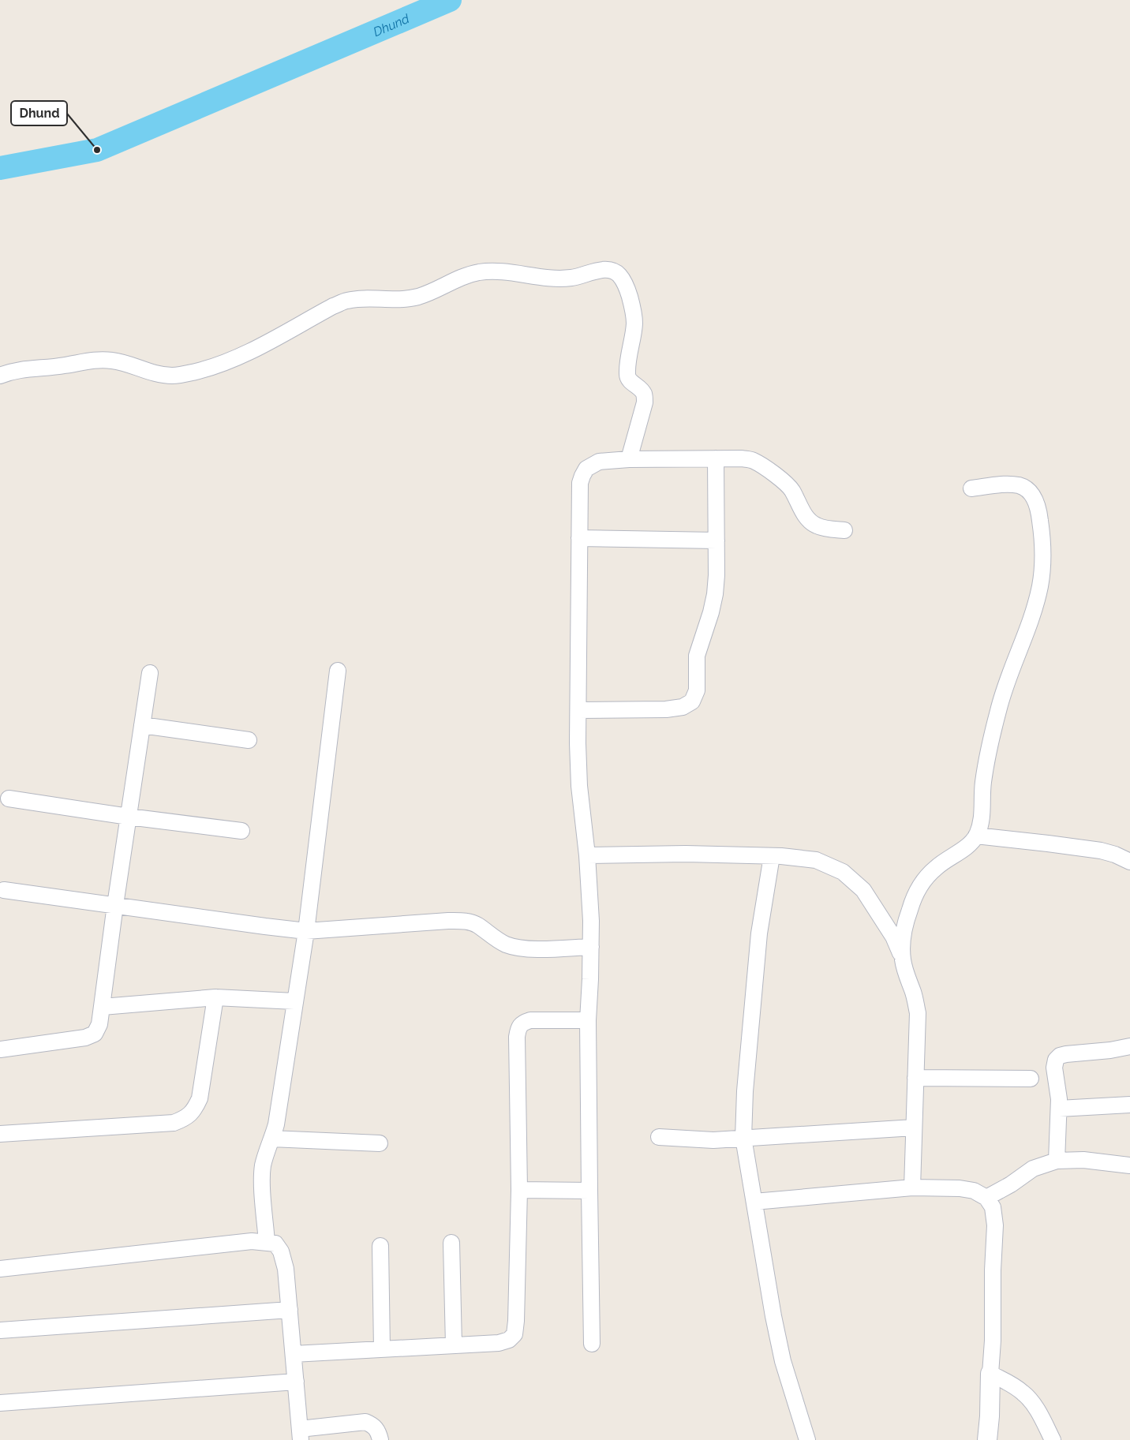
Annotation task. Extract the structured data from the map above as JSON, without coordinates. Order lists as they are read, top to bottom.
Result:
{
  "water": ["Dhund"],
  "places": ["Dhund"]
}
